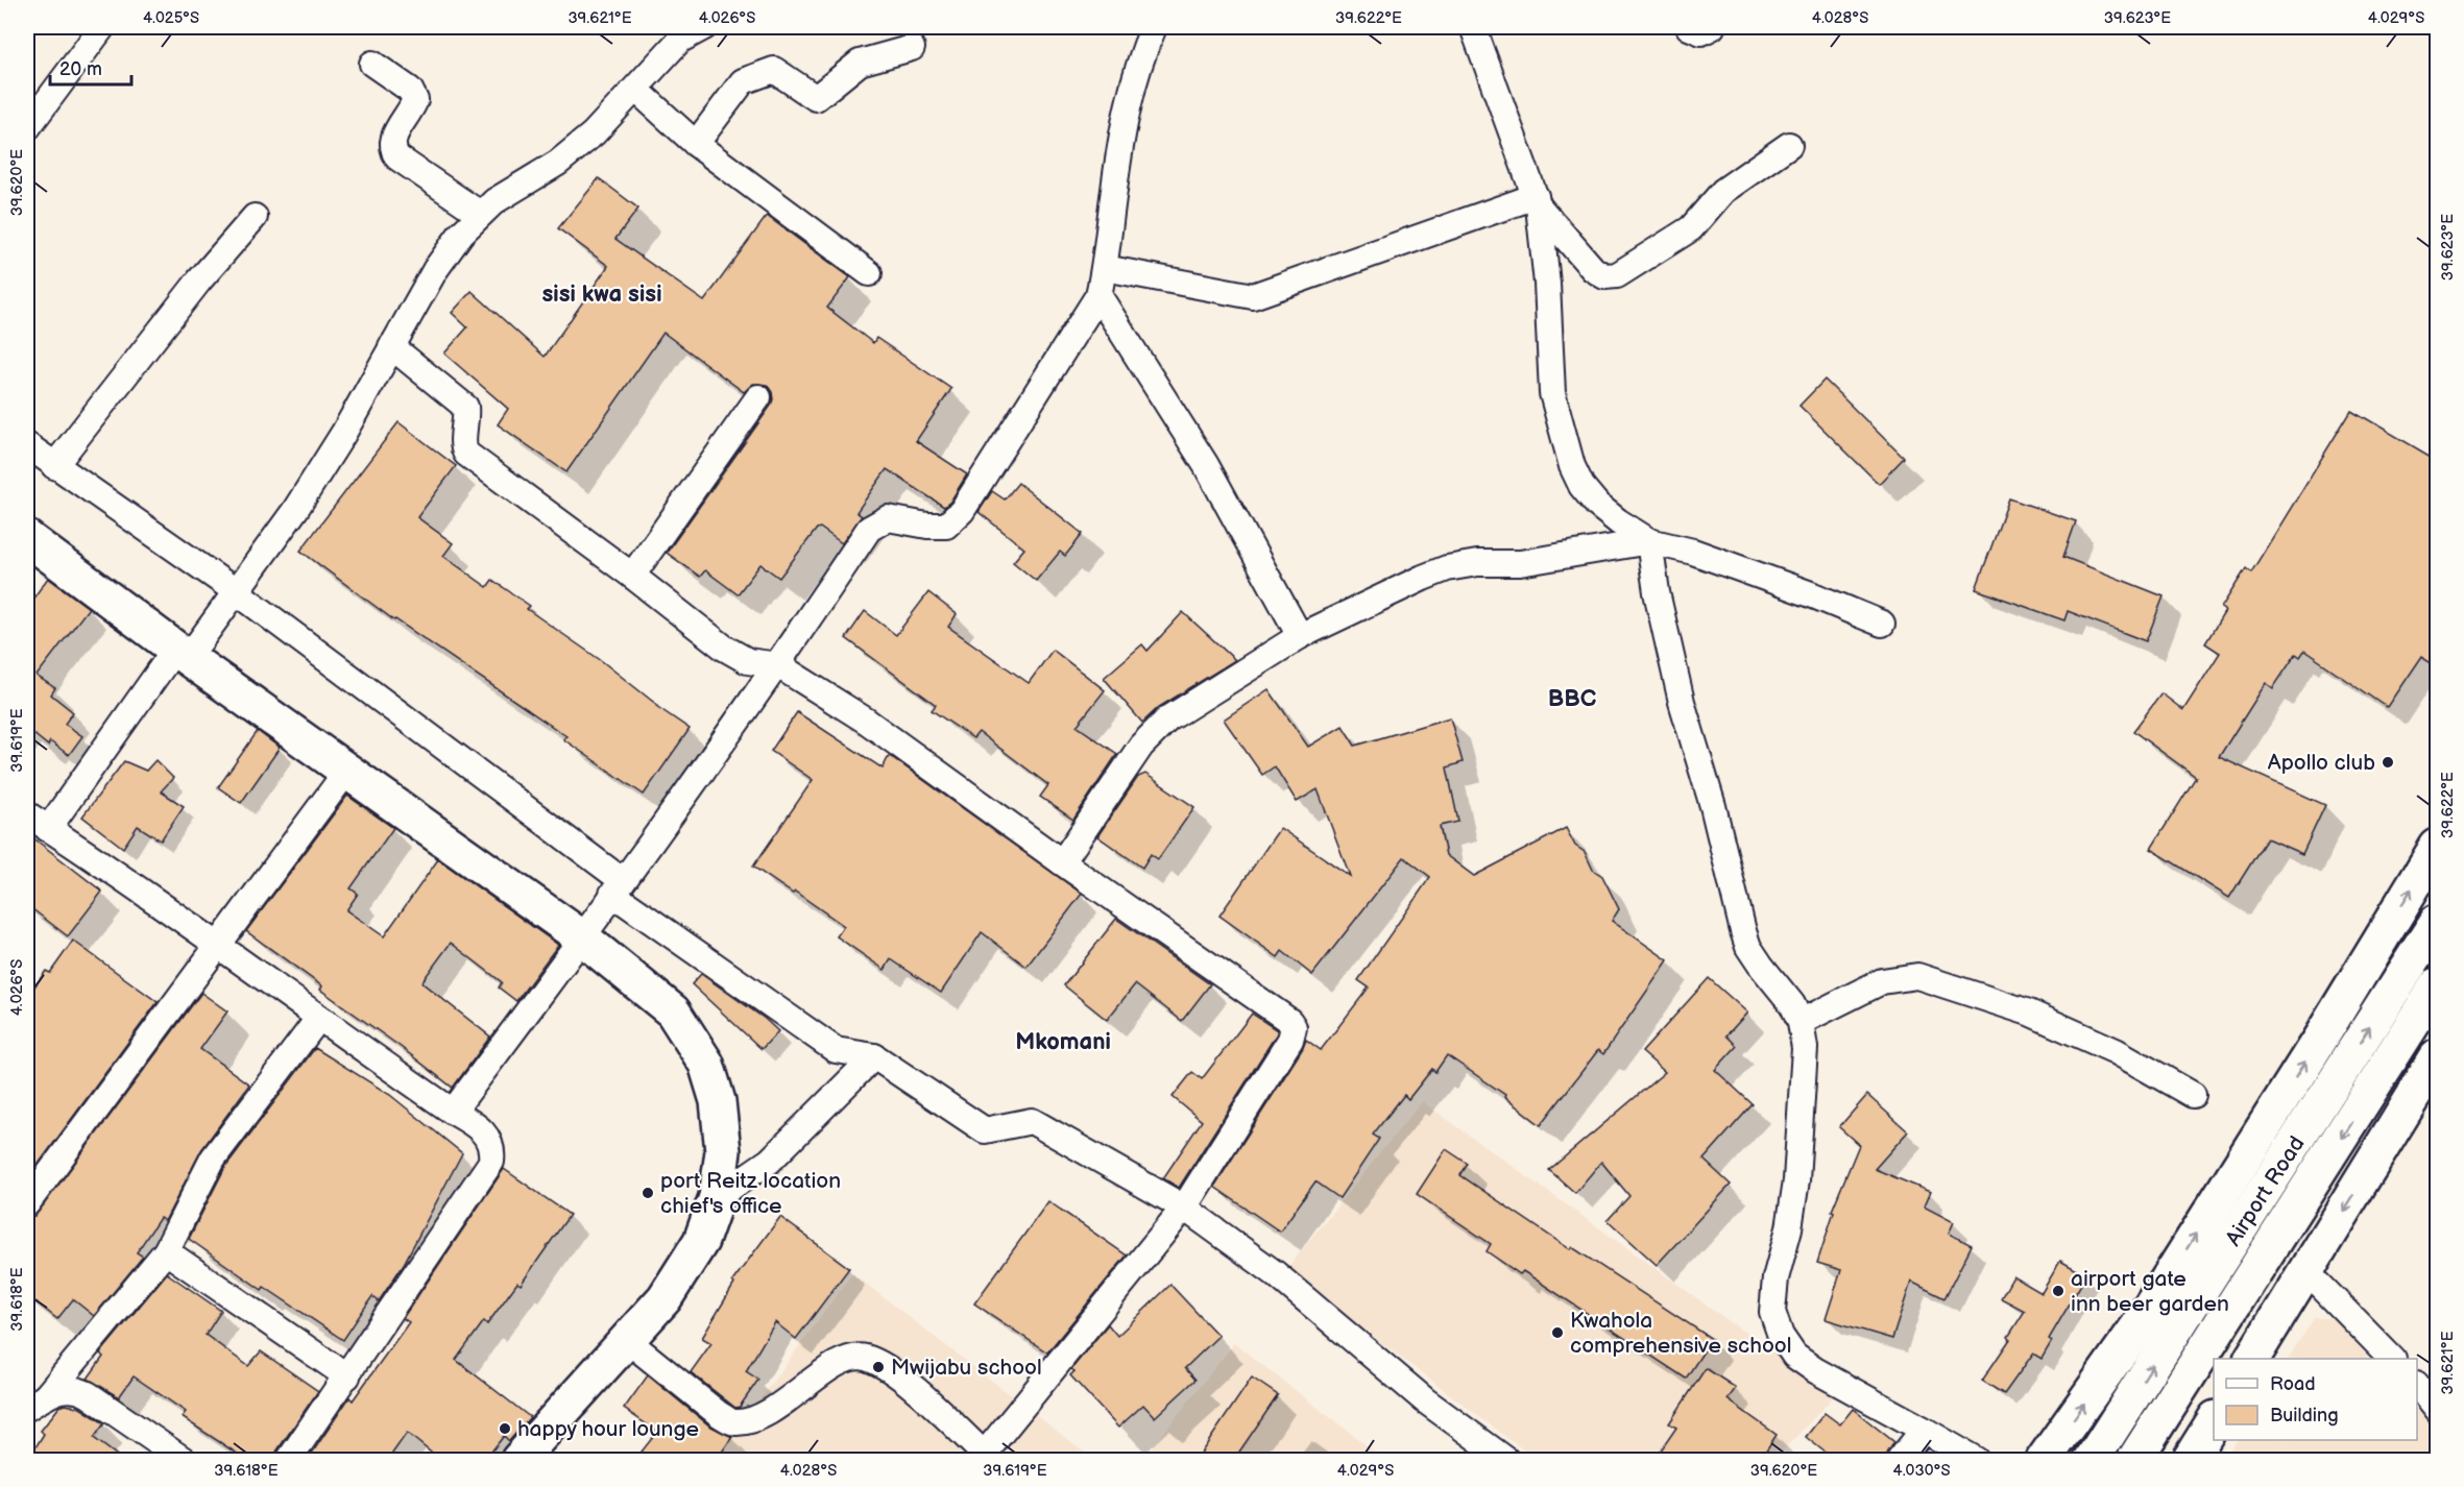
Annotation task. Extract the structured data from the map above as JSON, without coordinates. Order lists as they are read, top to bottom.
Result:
{
  "streets": {
    "main road": ["Airport Road"]
  },
  "districts": ["sisi kwa sisi", "BBC", "Mkomani"],
  "places": [
    "Apollo club",
    "port Reitz location chief's office",
    "airport gate inn beer garden",
    "Kwahola comprehensive school",
    "Mwijabu school",
    "happy hour lounge"
  ],
  "legend": ["Road", "Building"],
  "scale_bar": "20 m",
  "coordinates": [
    "4.025°S",
    "39.621°E",
    "4.026°S",
    "39.622°E",
    "4.028°S",
    "39.623°E",
    "4.029°S",
    "39.620°E",
    "39.619°E",
    "39.618°E",
    "4.030°S"
  ]
}
